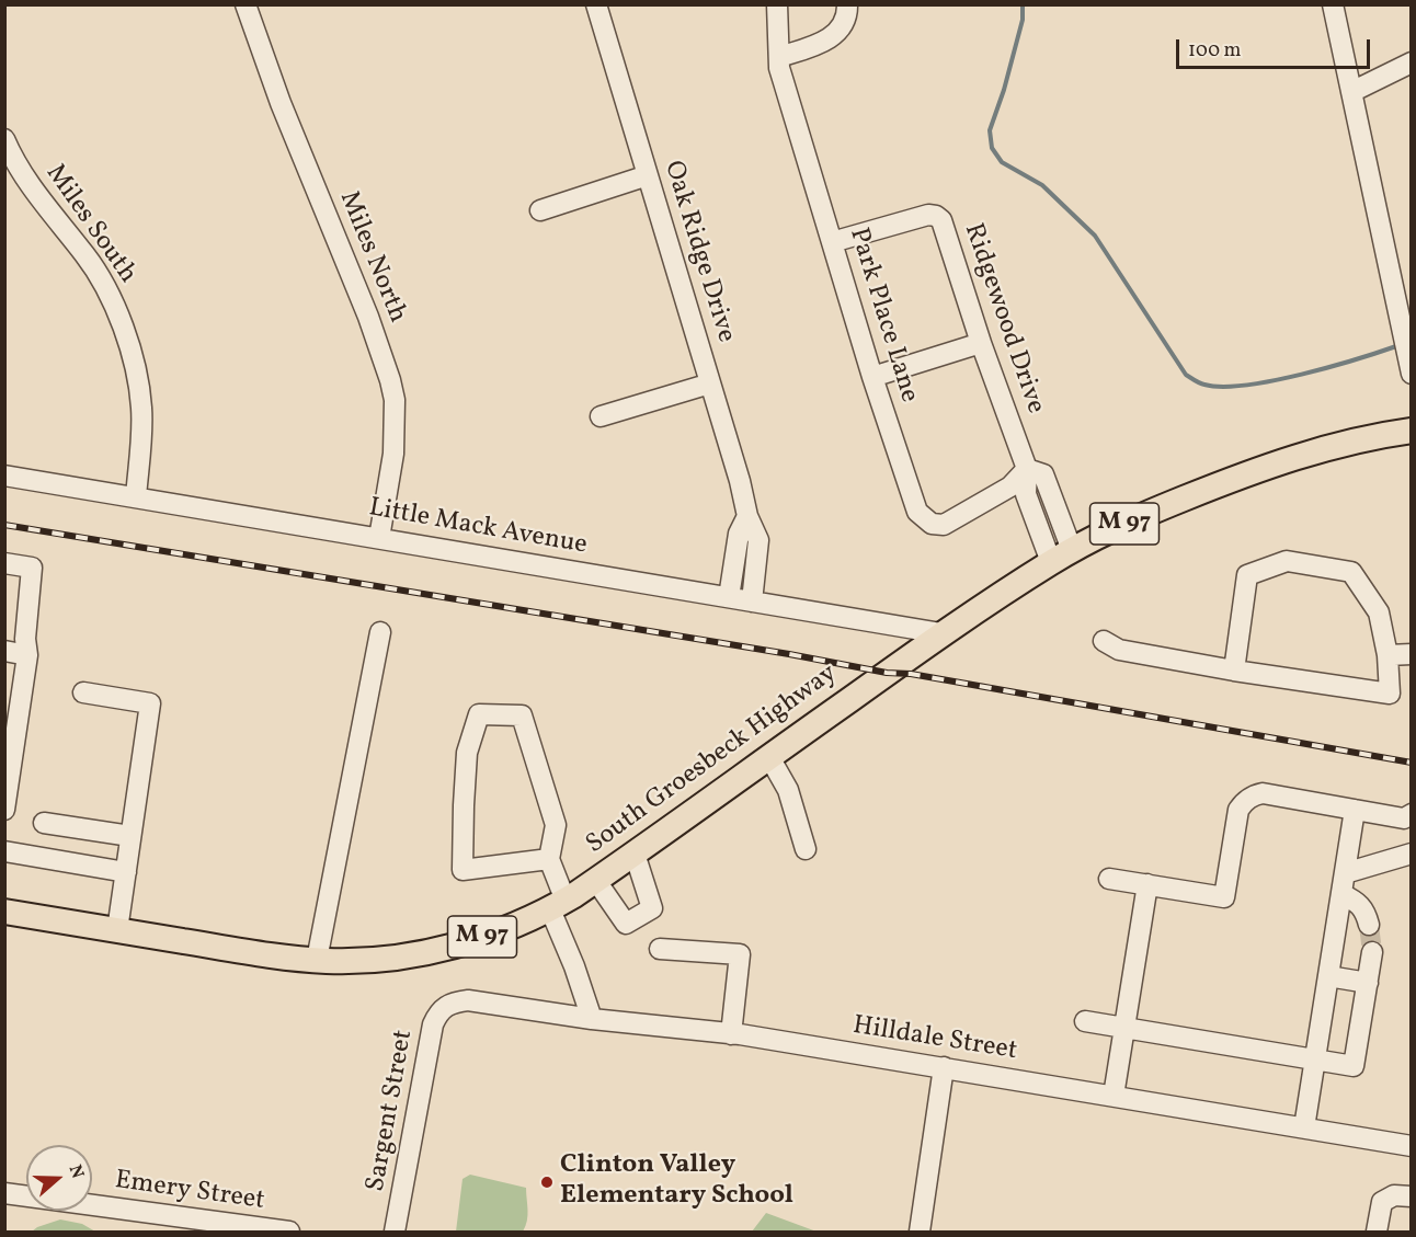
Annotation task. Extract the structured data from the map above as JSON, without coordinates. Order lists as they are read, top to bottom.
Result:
{
  "streets": {
    "main road": ["M 97", "South Groesbeck Highway"],
    "street": [
      "Miles South",
      "Oak Ridge Drive",
      "Miles North",
      "Park Place Lane",
      "Ridgewood Drive",
      "Little Mack Avenue",
      "Hilldale Street",
      "Sargent Street",
      "Emery Street"
    ]
  },
  "crossings": [
    ["Miles South", "Little Mack Avenue"],
    ["Oak Ridge Drive", "Little Mack Avenue"],
    ["Miles North", "Little Mack Avenue"],
    ["Park Place Lane", "Ridgewood Drive"],
    ["Ridgewood Drive", "South Groesbeck Highway"],
    ["Little Mack Avenue", "South Groesbeck Highway"],
    ["Hilldale Street", "Sargent Street"]
  ],
  "places": ["Clinton Valley Elementary School"],
  "scale_bar": "100 m",
  "north": "right"
}
